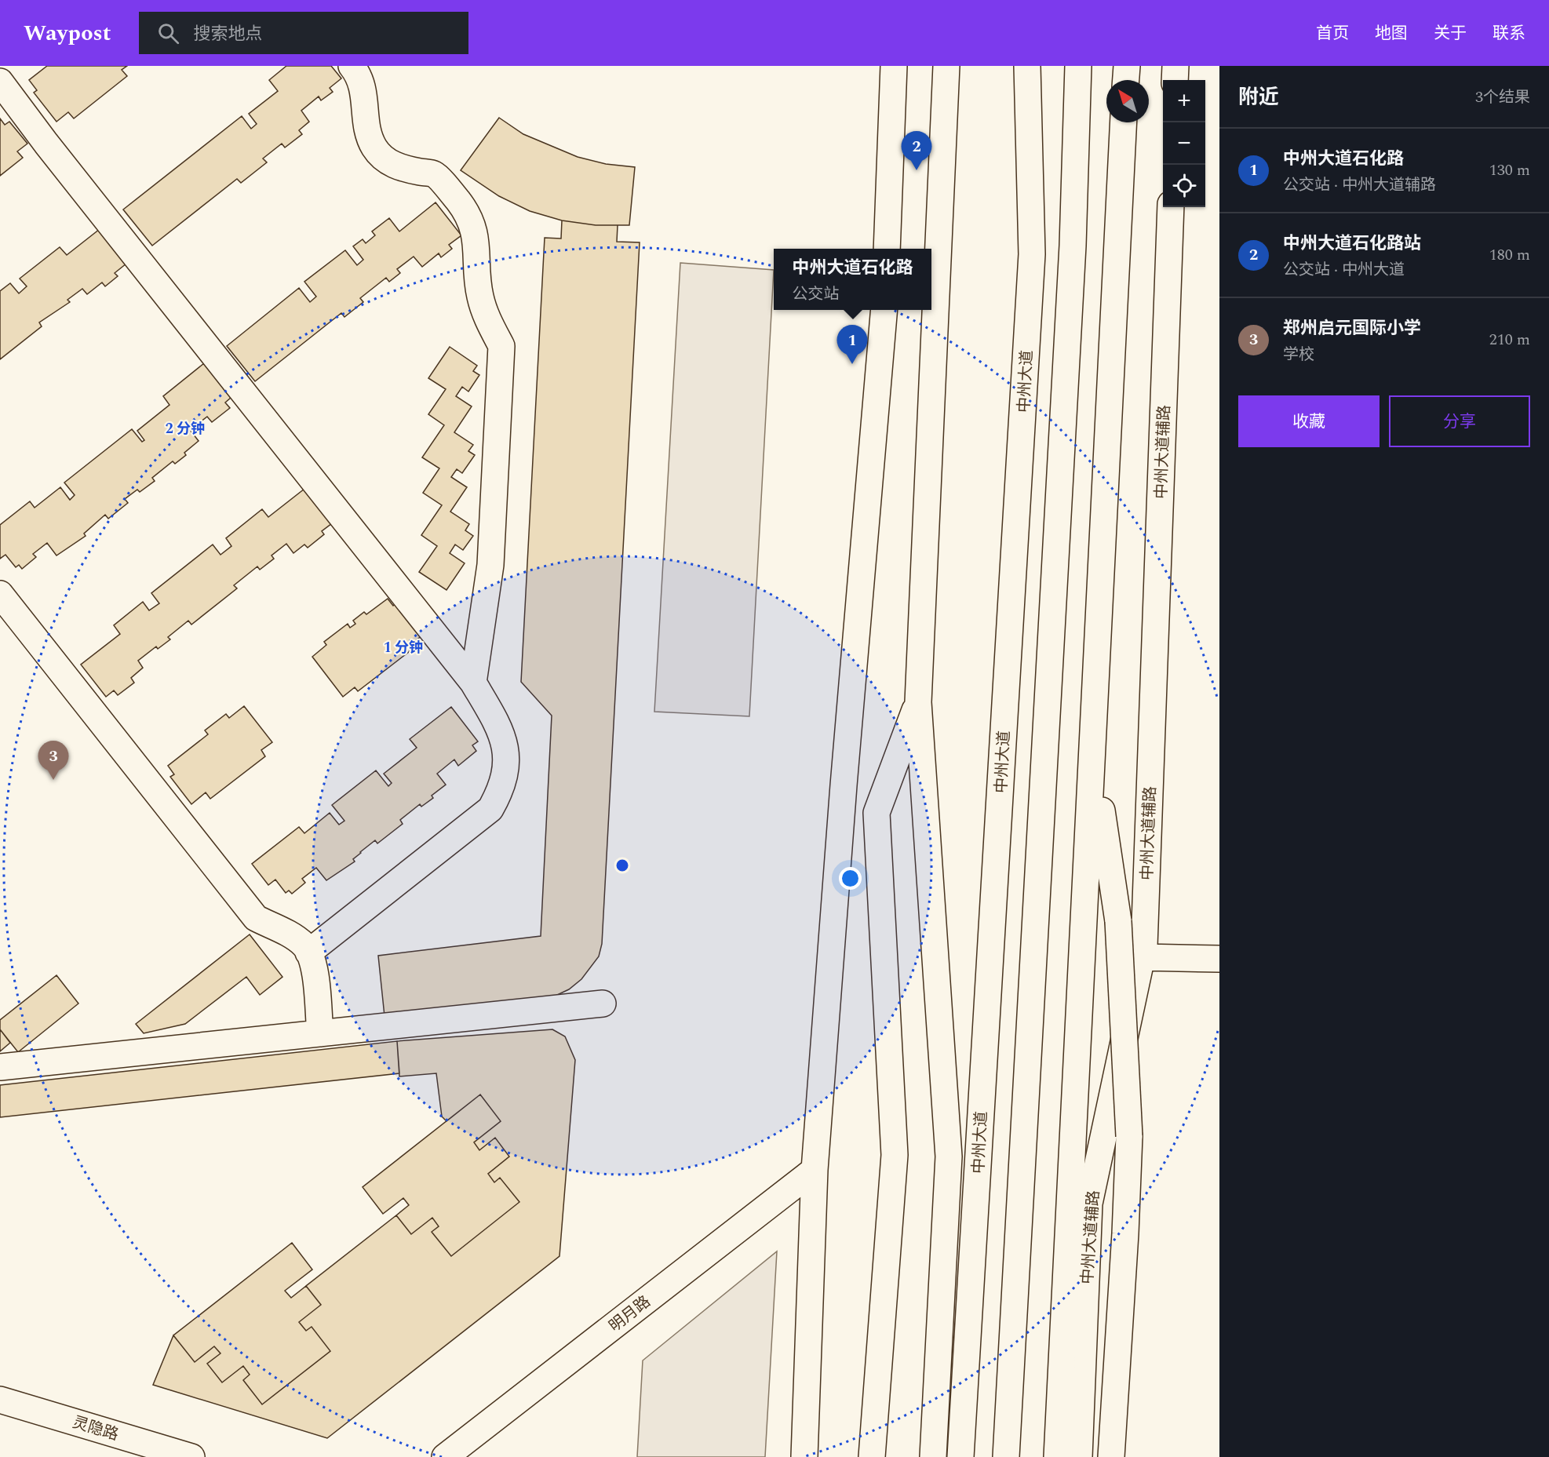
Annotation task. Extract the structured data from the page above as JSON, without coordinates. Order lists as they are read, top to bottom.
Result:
{
  "streets": {
    "main road": [
      "中州大道",
      "中州大道辅路",
      "明月路",
      "灵隐路"
    ]
  },
  "north": "top left",
  "page": {
    "header": "Waypost",
    "search": "搜索地点",
    "nav": [
      "首页",
      "地图",
      "关于",
      "联系"
    ],
    "heading": ["附近", "3个结果"],
    "map_buttons": ["+", "−"],
    "list": [
      {
        "mark": "1",
        "name": "中州大道石化路",
        "note": "公交站 · 中州大道辅路",
        "value": "130 m"
      },
      {
        "mark": "2",
        "name": "中州大道石化路站",
        "note": "公交站 · 中州大道",
        "value": "180 m"
      },
      {
        "mark": "3",
        "name": "郑州启元国际小学",
        "note": "学校",
        "value": "210 m"
      }
    ],
    "pins": ["2", "1", "3"],
    "popup": ["中州大道石化路", "公交站"],
    "buttons": ["收藏", "分享"]
  },
  "rings": ["2 分钟", "1 分钟"]
}
